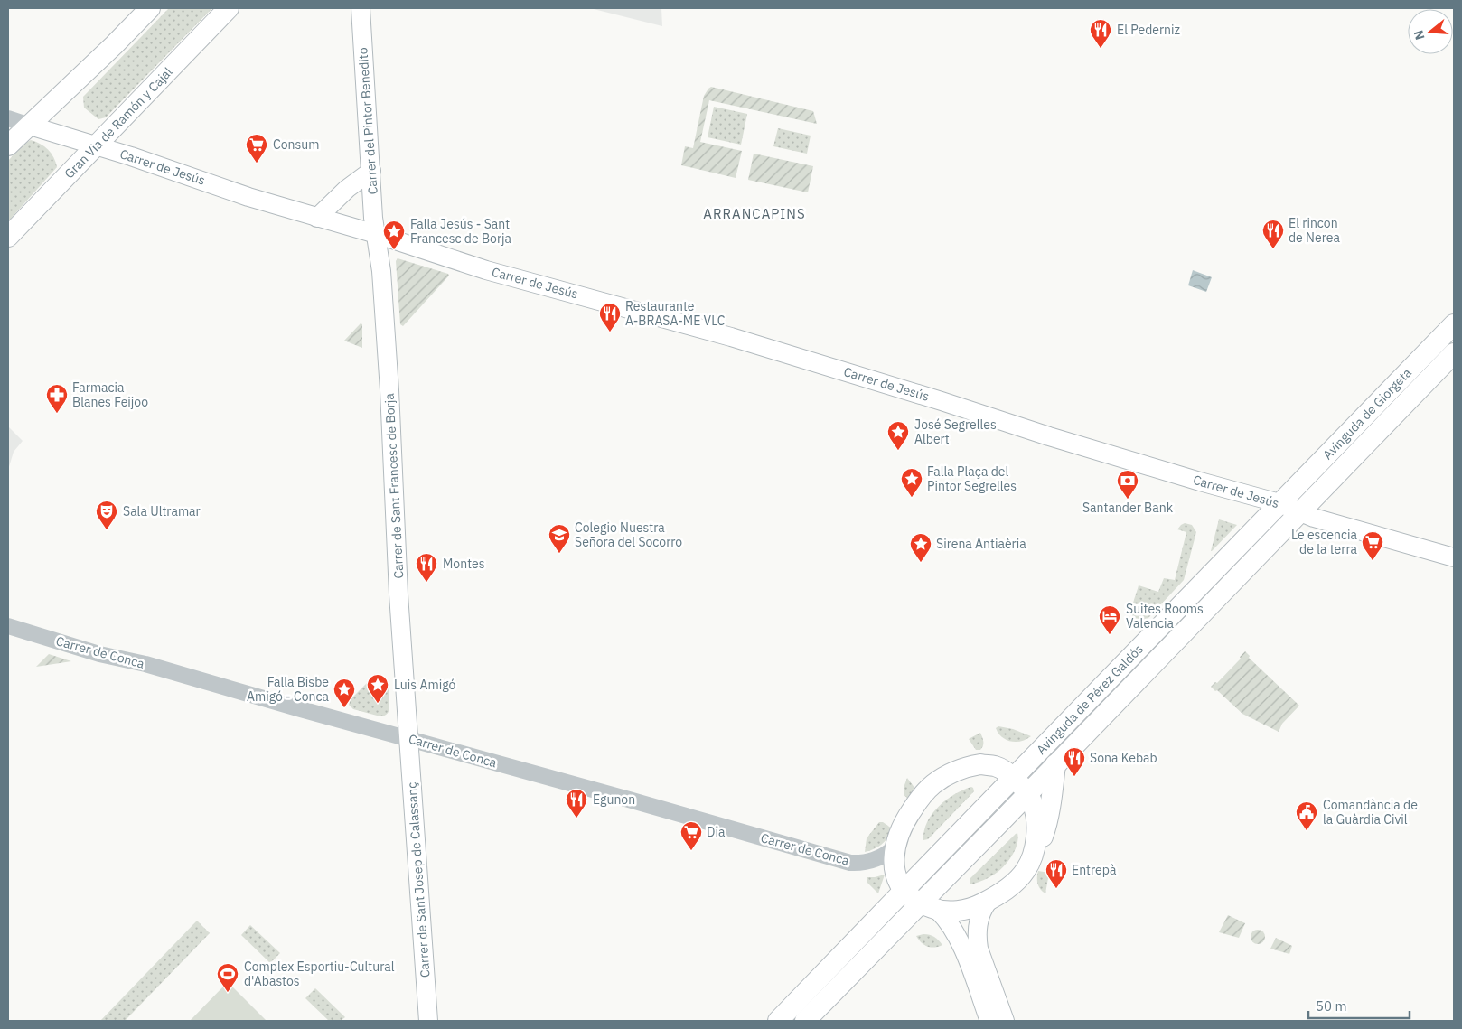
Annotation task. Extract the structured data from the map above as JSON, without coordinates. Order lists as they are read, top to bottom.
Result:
{
  "streets": {
    "main road": [
      "Carrer del Pintor Benedito",
      "Gran Via de Ramón y Cajal",
      "Carrer de Jesús",
      "Avinguda de Giorgeta",
      "Carrer de Sant Francesc de Borja",
      "Avinguda de Pérez Galdós",
      "Carrer de Sant Josep de Calassanç"
    ],
    "street": ["Carrer de Conca"]
  },
  "crossings": [
    ["Carrer del Pintor Benedito", "Carrer de Jesús"],
    ["Carrer del Pintor Benedito", "Carrer de Sant Francesc de Borja"],
    ["Gran Via de Ramón y Cajal", "Carrer de Jesús"],
    ["Carrer de Jesús", "Avinguda de Giorgeta"],
    ["Carrer de Jesús", "Carrer de Sant Francesc de Borja"],
    ["Carrer de Jesús", "Avinguda de Pérez Galdós"],
    ["Avinguda de Giorgeta", "Avinguda de Pérez Galdós"],
    ["Carrer de Sant Francesc de Borja", "Carrer de Conca"],
    ["Carrer de Sant Francesc de Borja", "Carrer de Sant Josep de Calassanç"],
    ["Carrer de Conca", "Avinguda de Pérez Galdós"],
    ["Carrer de Conca", "Carrer de Sant Josep de Calassanç"]
  ],
  "districts": ["ARRANCAPINS"],
  "places": {
    "restaurant": [
      "El Pederniz",
      "El rincon de Nerea",
      "Restaurante A-BRASA-ME VLC",
      "Montes",
      "Sona Kebab",
      "Egunon",
      "Entrepà"
    ],
    "supermarket": ["Consum", "Le escencia de la terra", "Dia"],
    "place": [
      "Falla Jesús - Sant Francesc de Borja",
      "José Segrelles Albert",
      "Falla Plaça del Pintor Segrelles",
      "Sirena Antiaèria",
      "Luis Amigó",
      "Falla Bisbe Amigó - Conca"
    ],
    "pharmacy": ["Farmacia Blanes Feijoo"],
    "bank": ["Santander Bank"],
    "theatre": ["Sala Ultramar"],
    "school or university": ["Colegio Nuestra Señora del Socorro"],
    "hotel": ["Suites Rooms Valencia"],
    "public building": ["Comandància de la Guàrdia Civil"],
    "sports": ["Complex Esportiu-Cultural d'Abastos"]
  },
  "scale_bar": "50 m",
  "north": "left"
}
